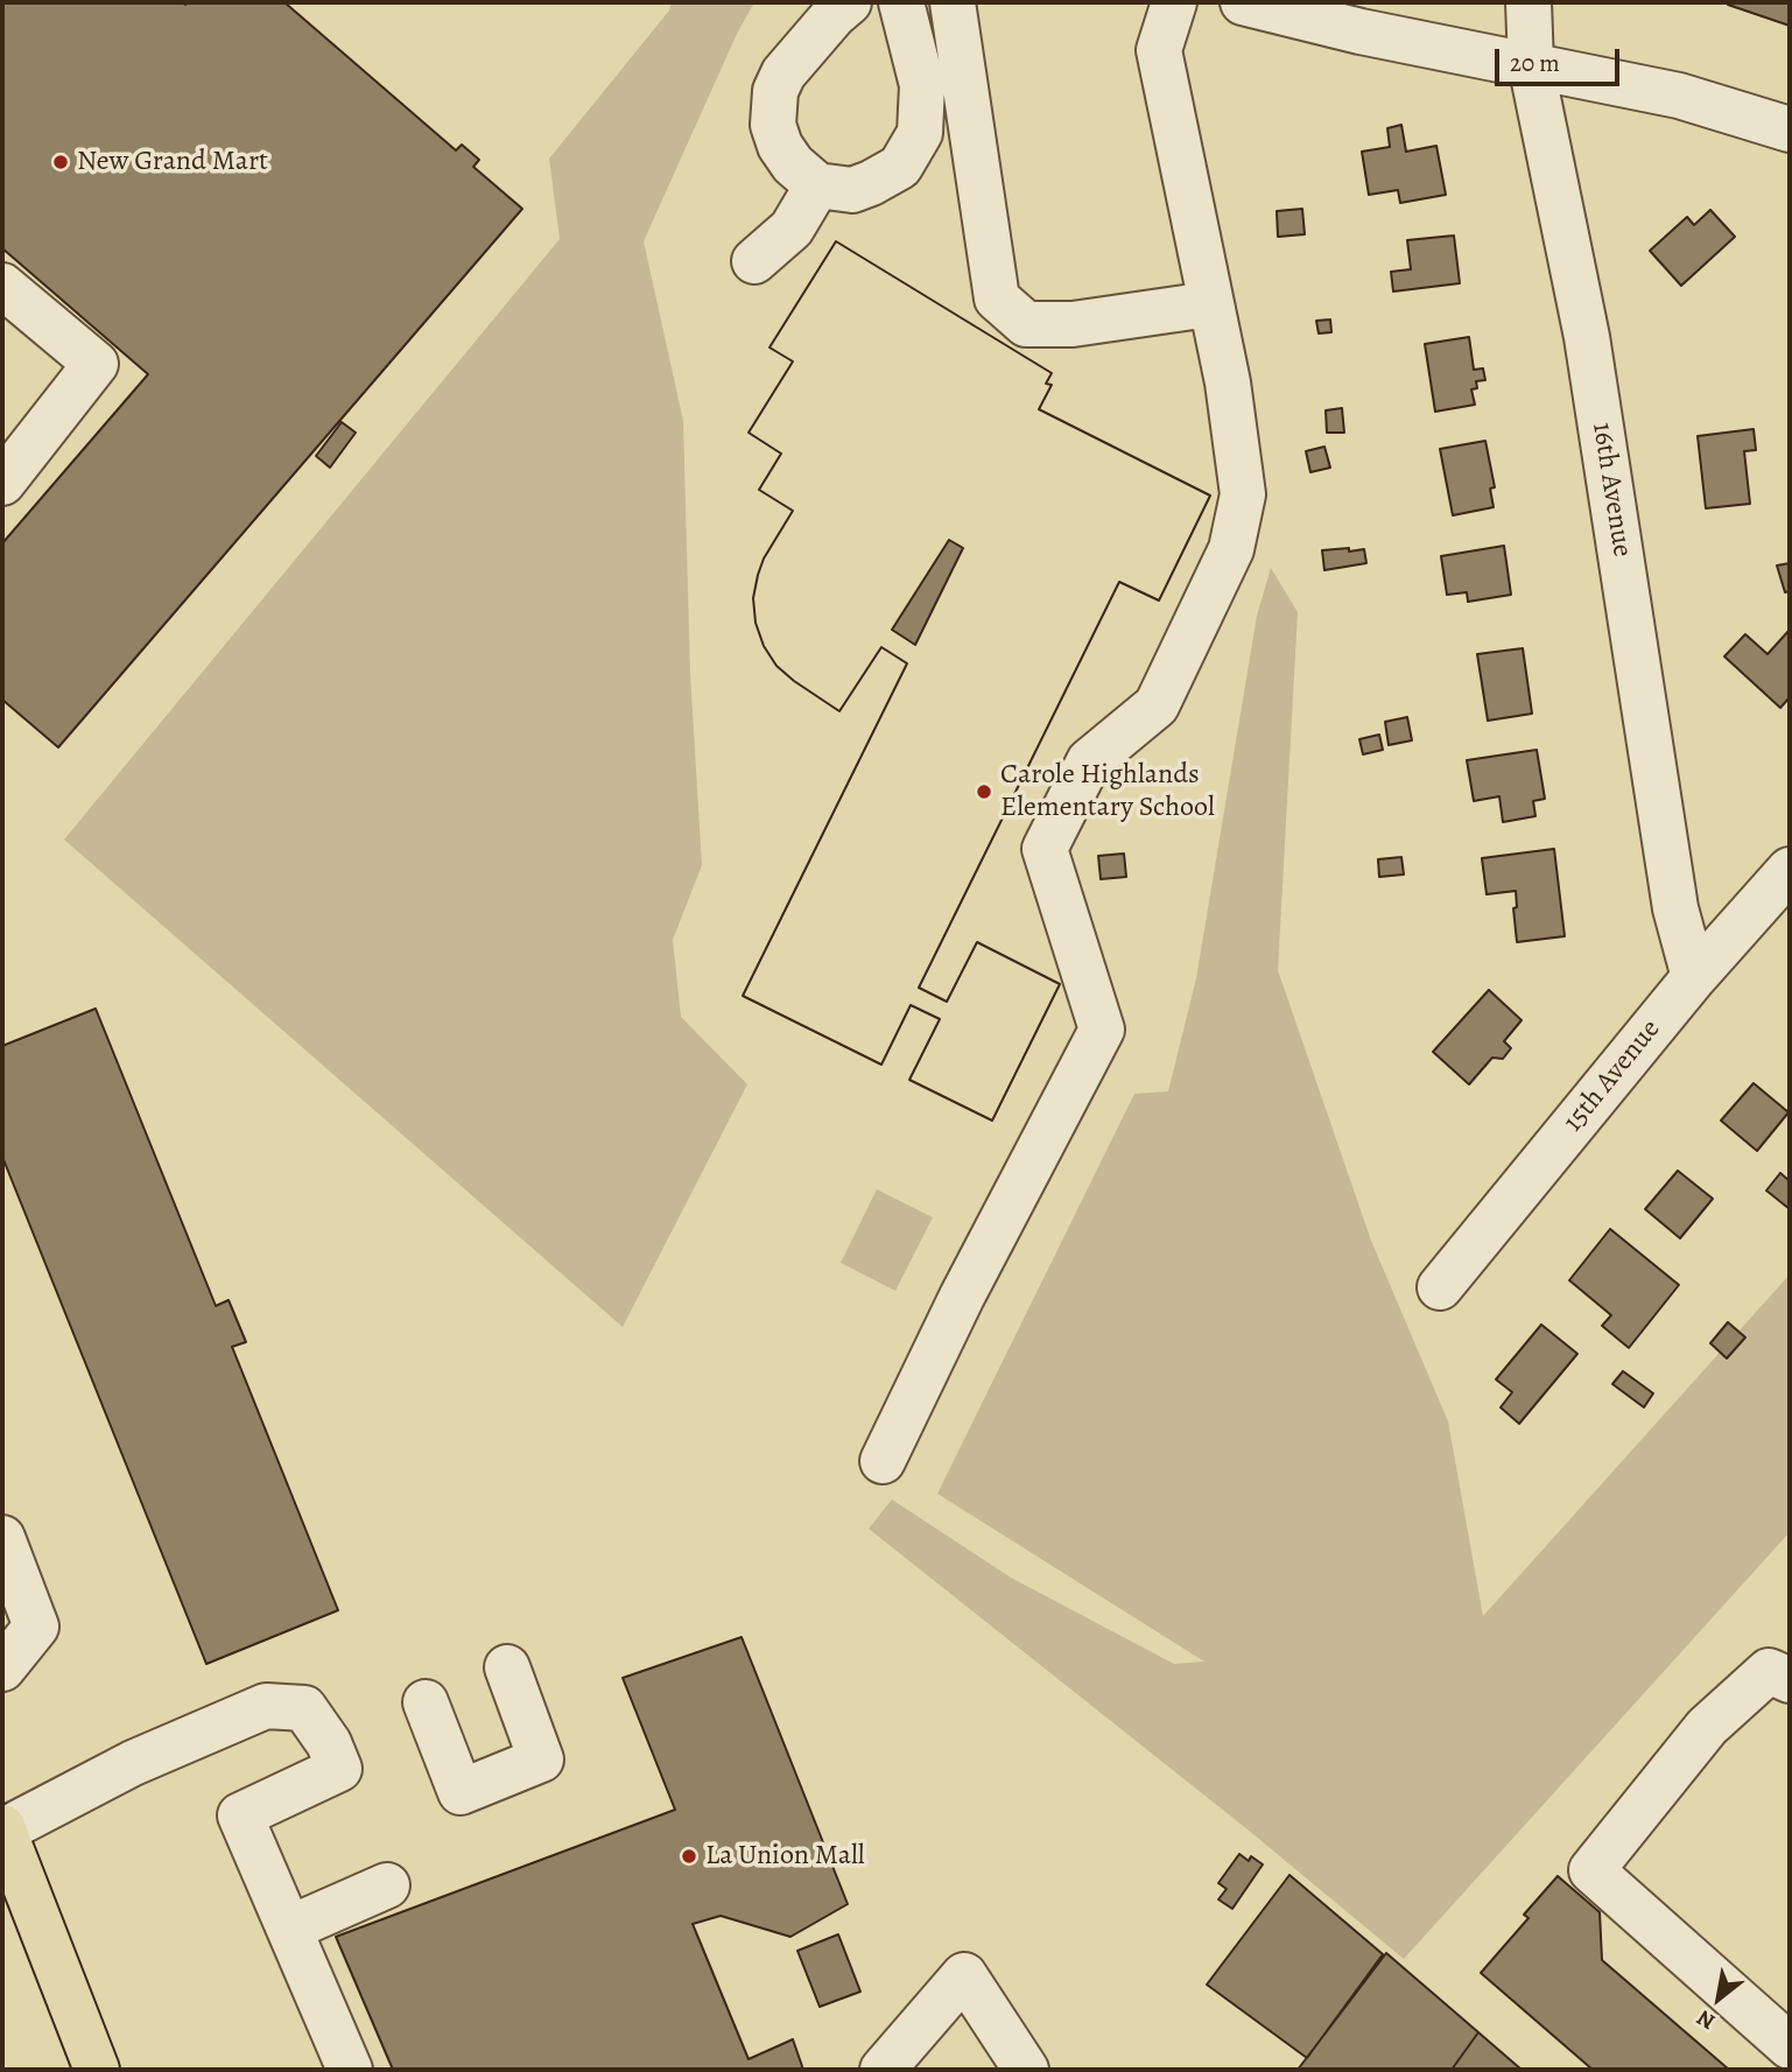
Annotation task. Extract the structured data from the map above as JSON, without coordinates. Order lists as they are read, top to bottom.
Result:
{
  "streets": {
    "street": ["16th Avenue", "15th Avenue"]
  },
  "crossings": [
    ["16th Avenue", "15th Avenue"]
  ],
  "places": ["New Grand Mart", "Carole Highlands Elementary School", "La Union Mall"],
  "scale_bar": "20 m",
  "north": "bottom left"
}
